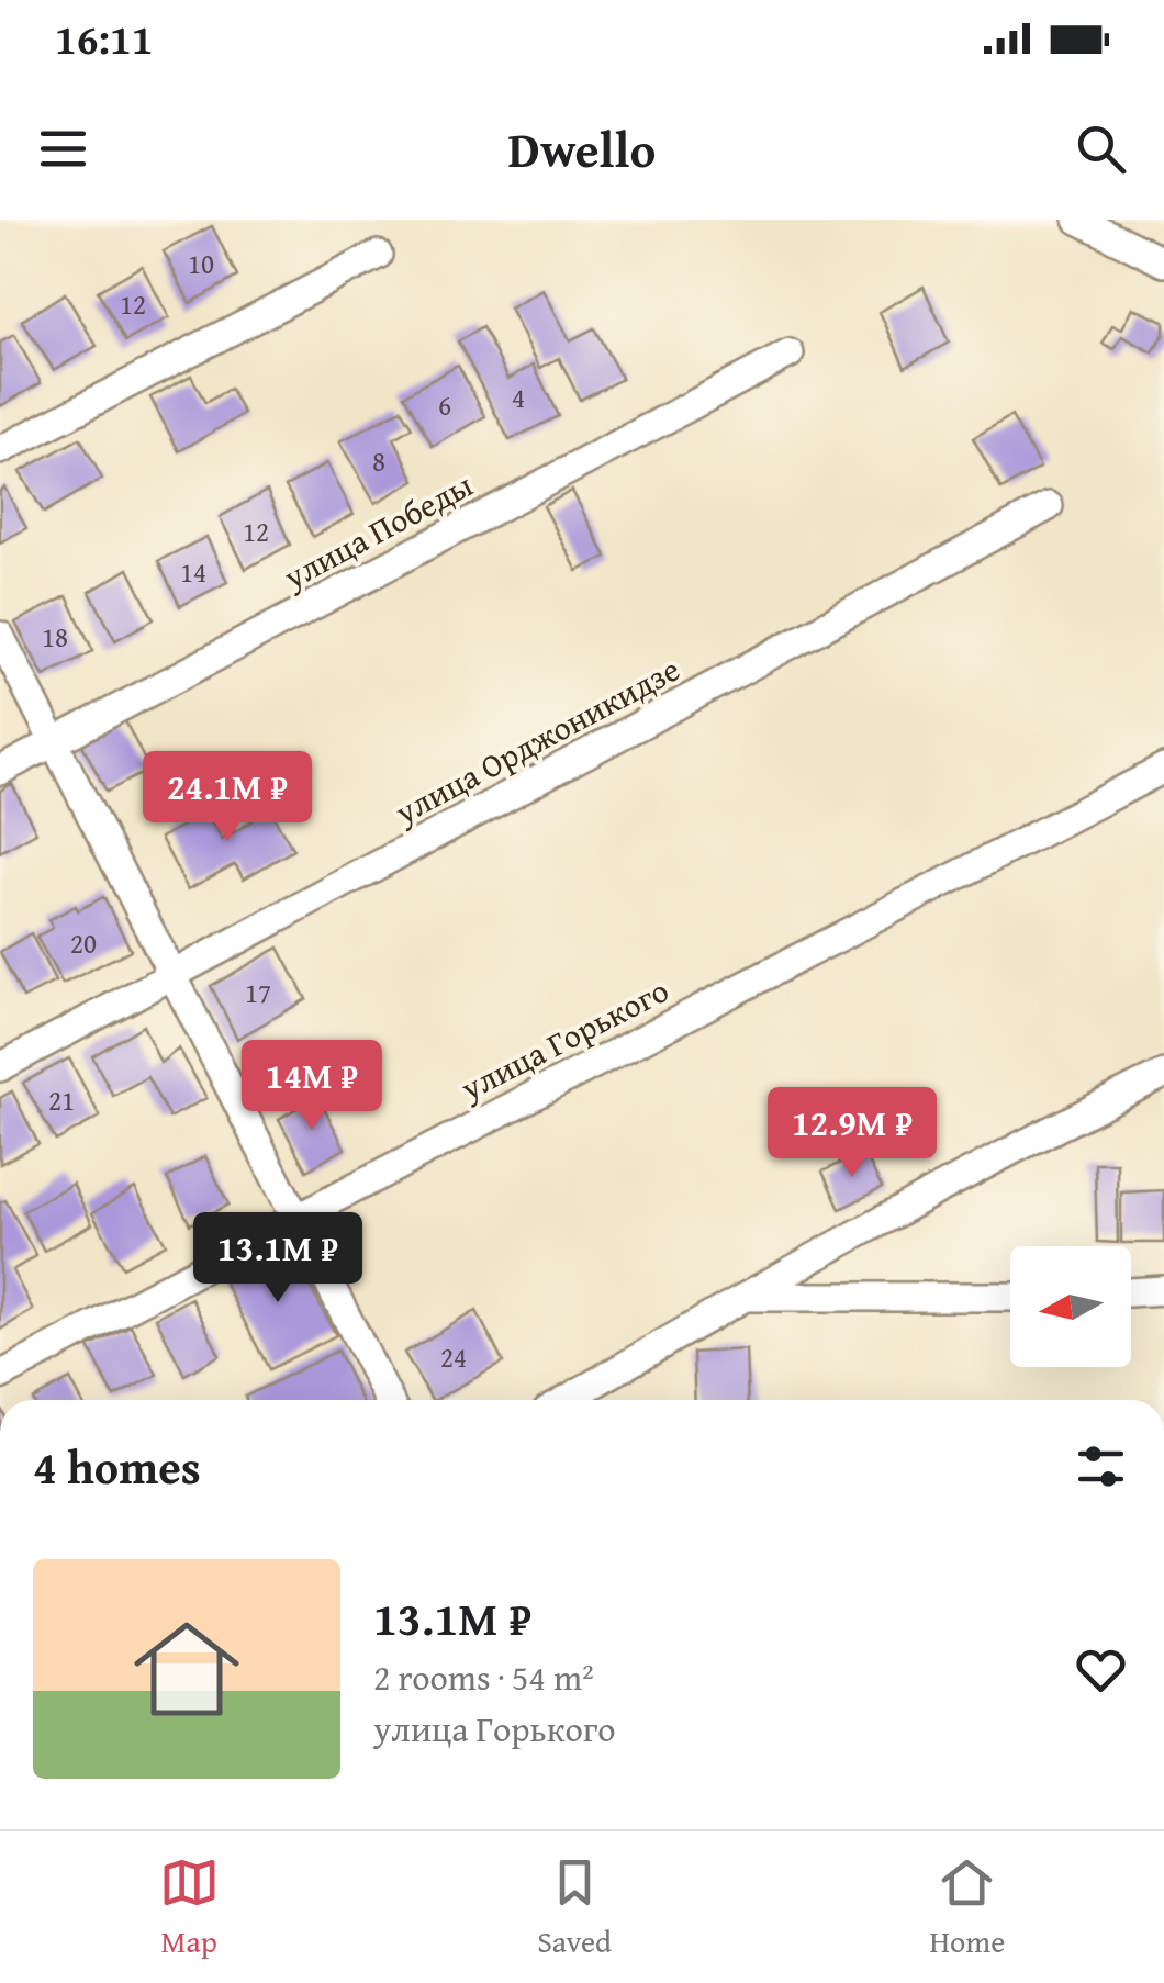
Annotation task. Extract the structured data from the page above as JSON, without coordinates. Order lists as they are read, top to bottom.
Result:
{
  "streets": {
    "street": ["улица Победы", "улица Орджоникидзе", "улица Горького"]
  },
  "house_numbers": [
    "10",
    "12",
    "4",
    "6",
    "8",
    "12",
    "14",
    "18",
    "20",
    "17",
    "21",
    "24"
  ],
  "north": "left",
  "page": {
    "status": "16:11",
    "header": "Dwello",
    "price": [
      "24.1M ₽",
      "14M ₽",
      "12.9M ₽",
      "13.1M ₽"
    ],
    "heading": "4 homes",
    "list": [
      {
        "name": "13.1M ₽",
        "note": "2 rooms · 54 m² · улица Горького"
      }
    ],
    "tabs": ["Map", "Saved", "Home"]
  }
}
